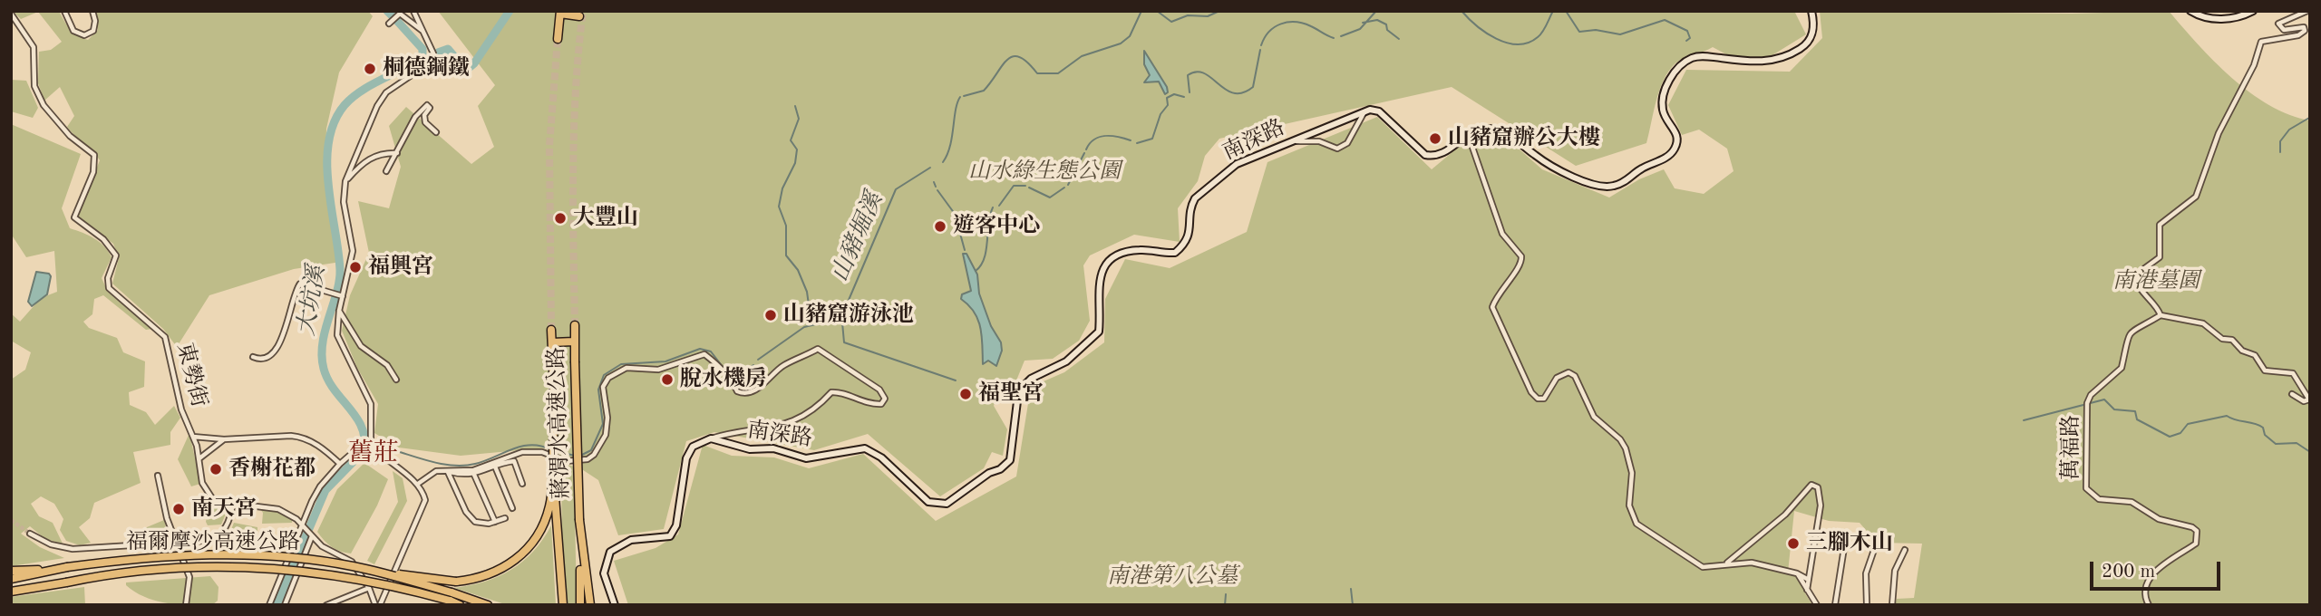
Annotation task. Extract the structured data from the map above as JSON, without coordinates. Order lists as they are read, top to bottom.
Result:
{
  "streets": {
    "highway": ["蔣渭水高速公路", "福爾摩沙高速公路"],
    "main road": ["南深路"],
    "street": ["東勢街", "萬福路"]
  },
  "districts": ["舊莊"],
  "water": ["山豬堀溪", "大坑溪"],
  "parks": ["山水綠生態公園", "南港墓園", "南港第八公墓"],
  "places": [
    "桐德鋼鐵",
    "山豬窟辦公大樓",
    "大豐山",
    "遊客中心",
    "福興宮",
    "山豬窟游泳池",
    "脫水機房",
    "福聖宮",
    "香榭花都",
    "南天宮",
    "三腳木山"
  ],
  "scale_bar": "200 m"
}
